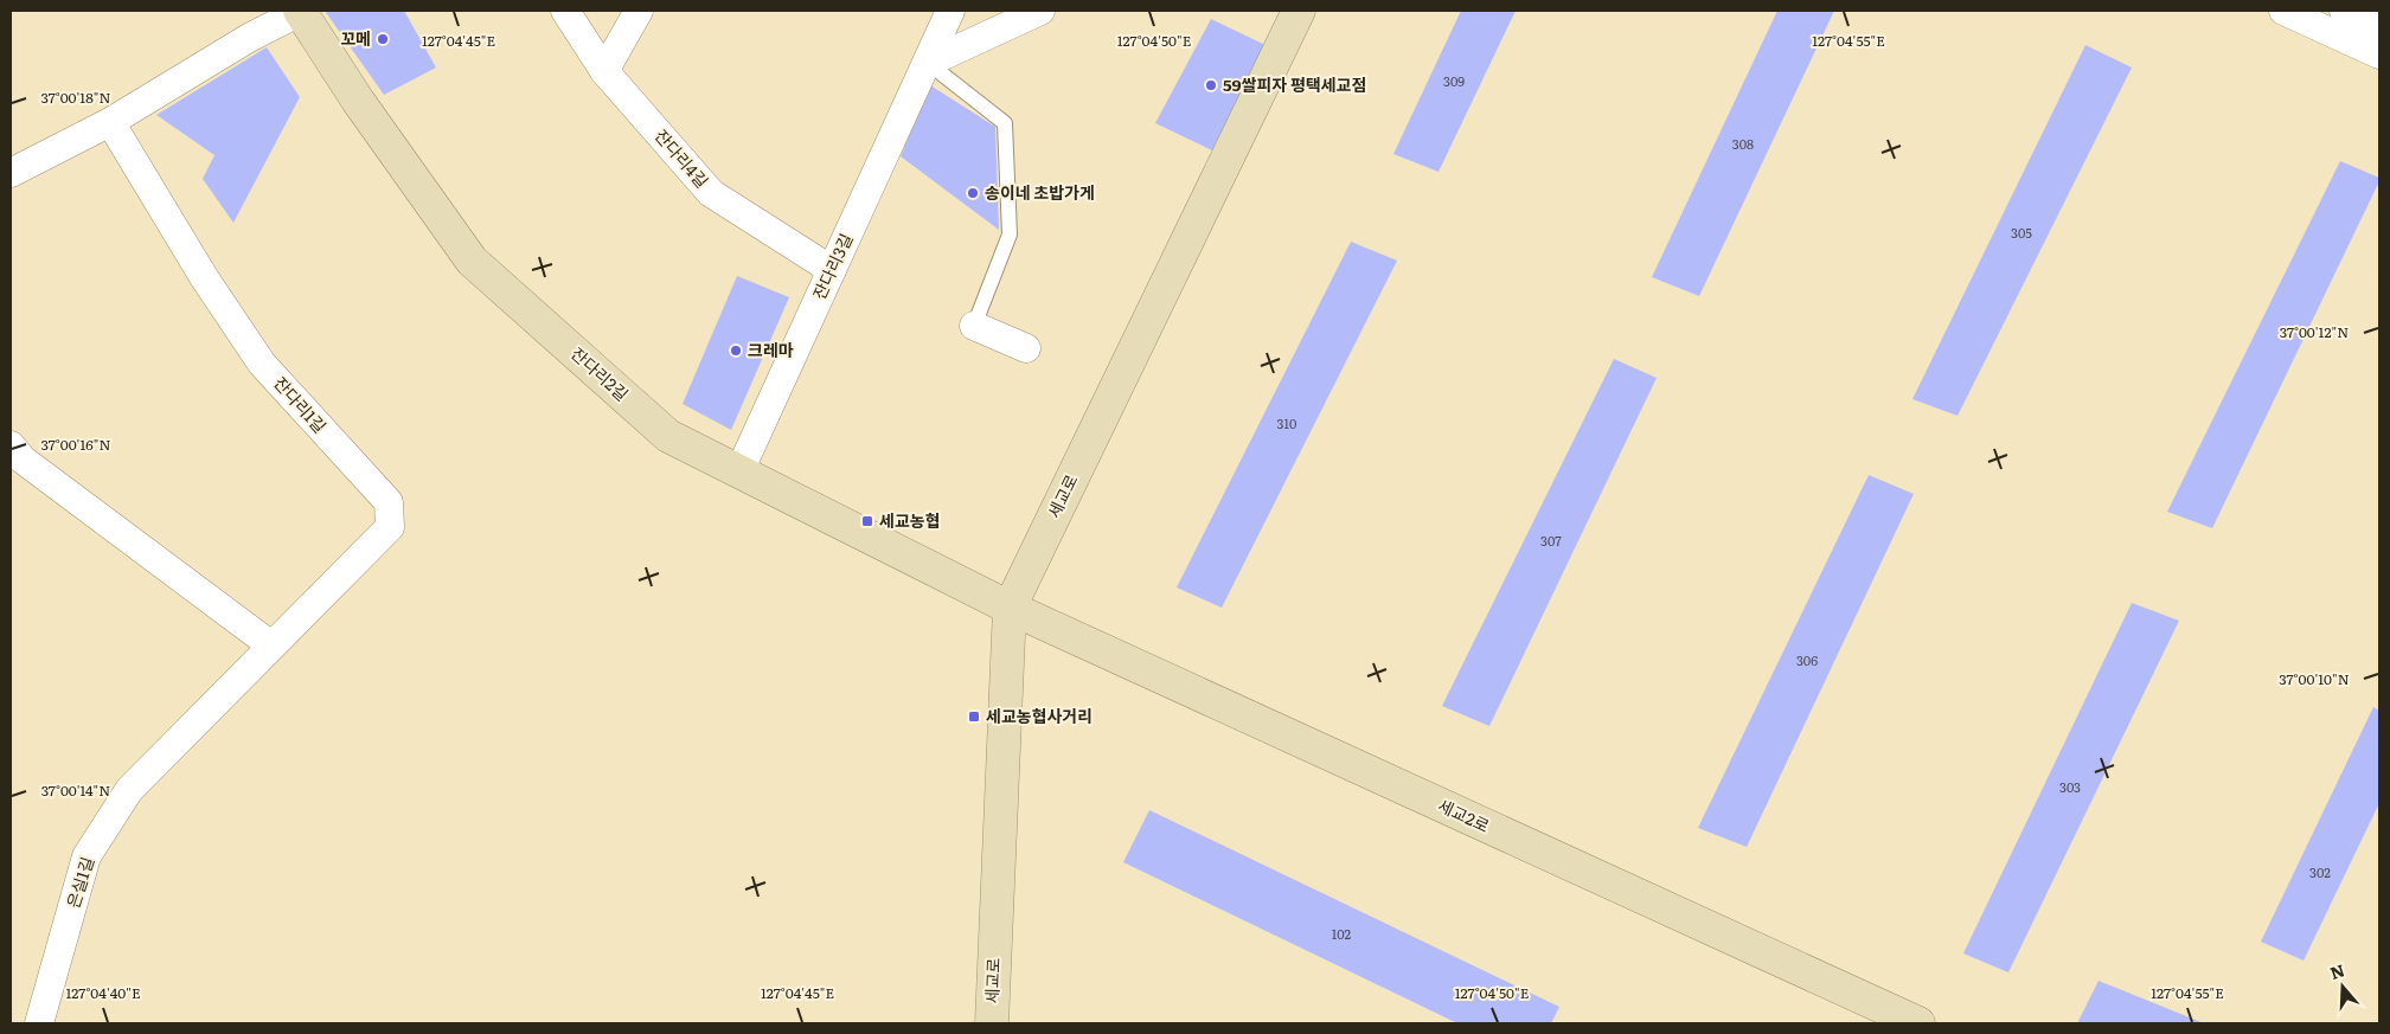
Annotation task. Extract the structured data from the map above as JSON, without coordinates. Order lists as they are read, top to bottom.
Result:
{
  "streets": {
    "street": [
      "잔다리4길",
      "잔다리3길",
      "잔다리2길",
      "잔다리1길",
      "세교로",
      "세교2로",
      "은실1길"
    ]
  },
  "crossings": [
    ["잔다리4길", "잔다리3길"],
    ["잔다리3길", "잔다리2길"],
    ["잔다리2길", "세교로"],
    ["잔다리2길", "세교2로"],
    ["잔다리1길", "은실1길"],
    ["세교로", "세교2로"]
  ],
  "places": {
    "other": [
      "꼬메",
      "59쌀피자 평택세교점",
      "송이네 초밥가게",
      "크레마"
    ],
    "transit": ["세교농협", "세교농협사거리"]
  },
  "house_numbers": [
    "309",
    "308",
    "305",
    "310",
    "307",
    "306",
    "303",
    "302",
    "102"
  ],
  "north": "top",
  "coordinates": [
    "127°04'45\"E",
    "127°04'50\"E",
    "127°04'55\"E",
    "37°00'18\"N",
    "37°00'12\"N",
    "37°00'16\"N",
    "37°00'10\"N",
    "37°00'14\"N",
    "127°04'40\"E"
  ]
}
